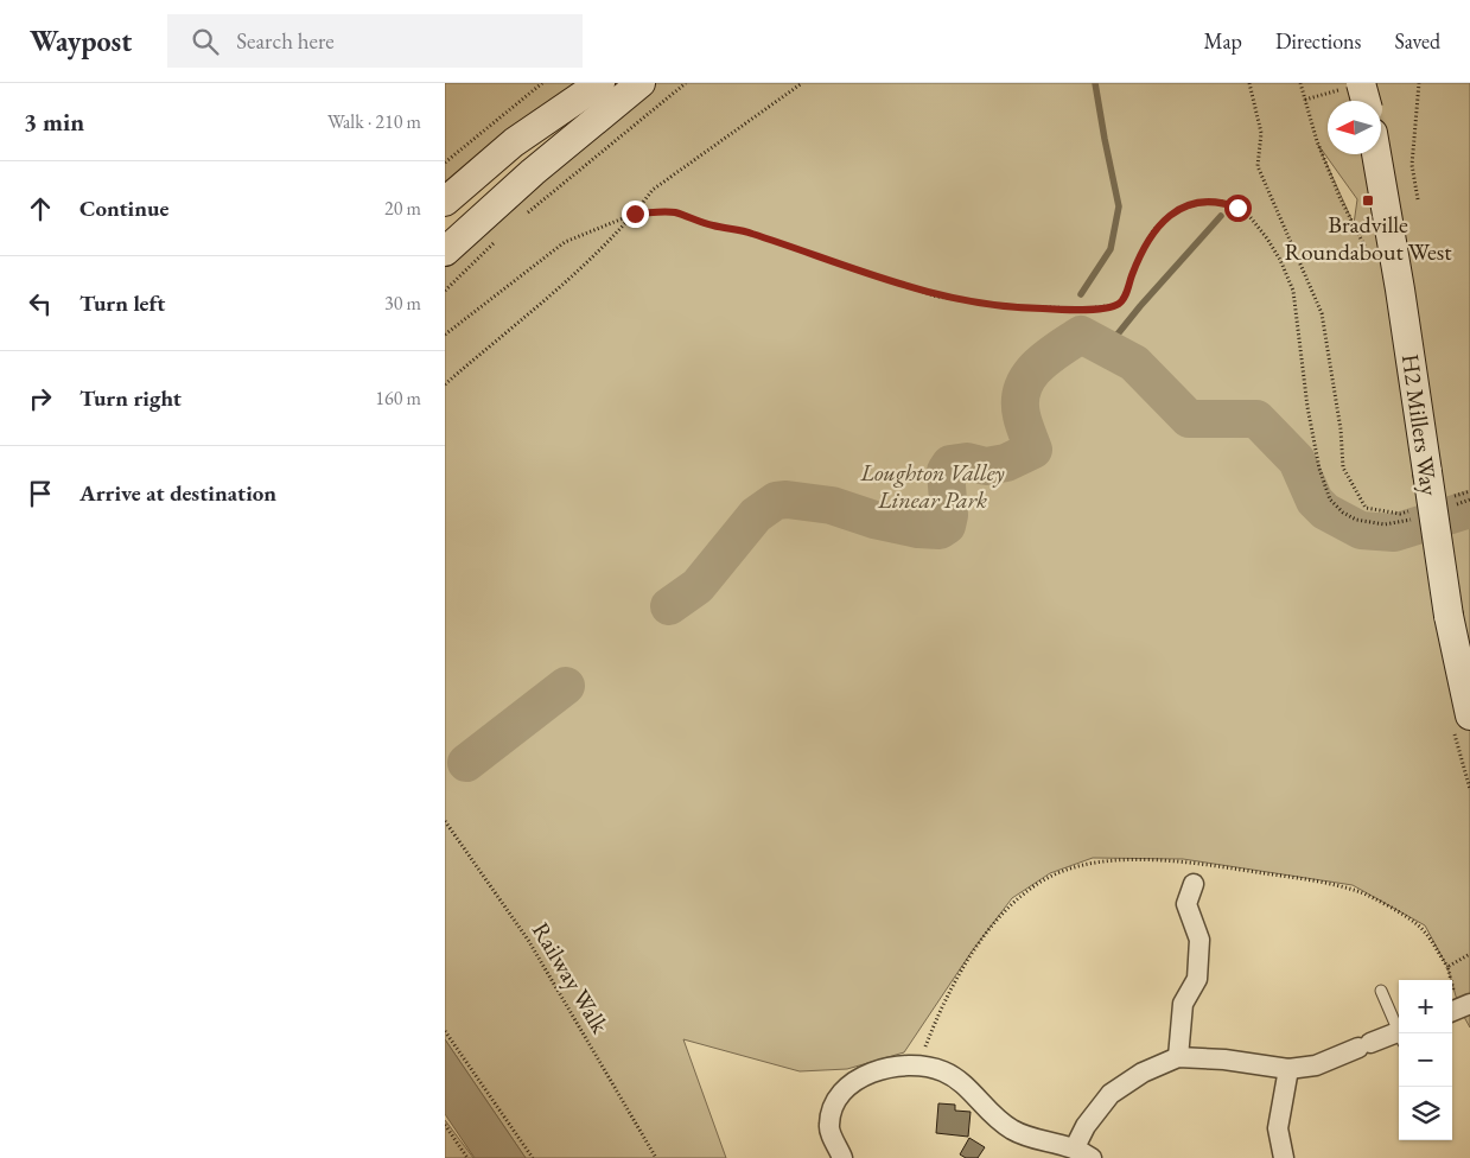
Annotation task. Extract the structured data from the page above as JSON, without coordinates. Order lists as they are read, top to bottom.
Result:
{
  "streets": {
    "street": ["H2 Millers Way"],
    "path": ["Railway Walk"]
  },
  "parks": ["Loughton Valley Linear Park"],
  "places": {
    "transit": ["Bradville Roundabout West"]
  },
  "north": "left",
  "page": {
    "header": "Waypost",
    "search": "Search here",
    "nav": ["Map", "Directions", "Saved"],
    "heading": ["3 min", "Walk · 210 m"],
    "list": [
      ["Continue", "20 m"],
      ["Turn left", "30 m"],
      ["Turn right", "160 m"],
      "Arrive at destination"
    ],
    "map_buttons": ["+", "−"]
  }
}
